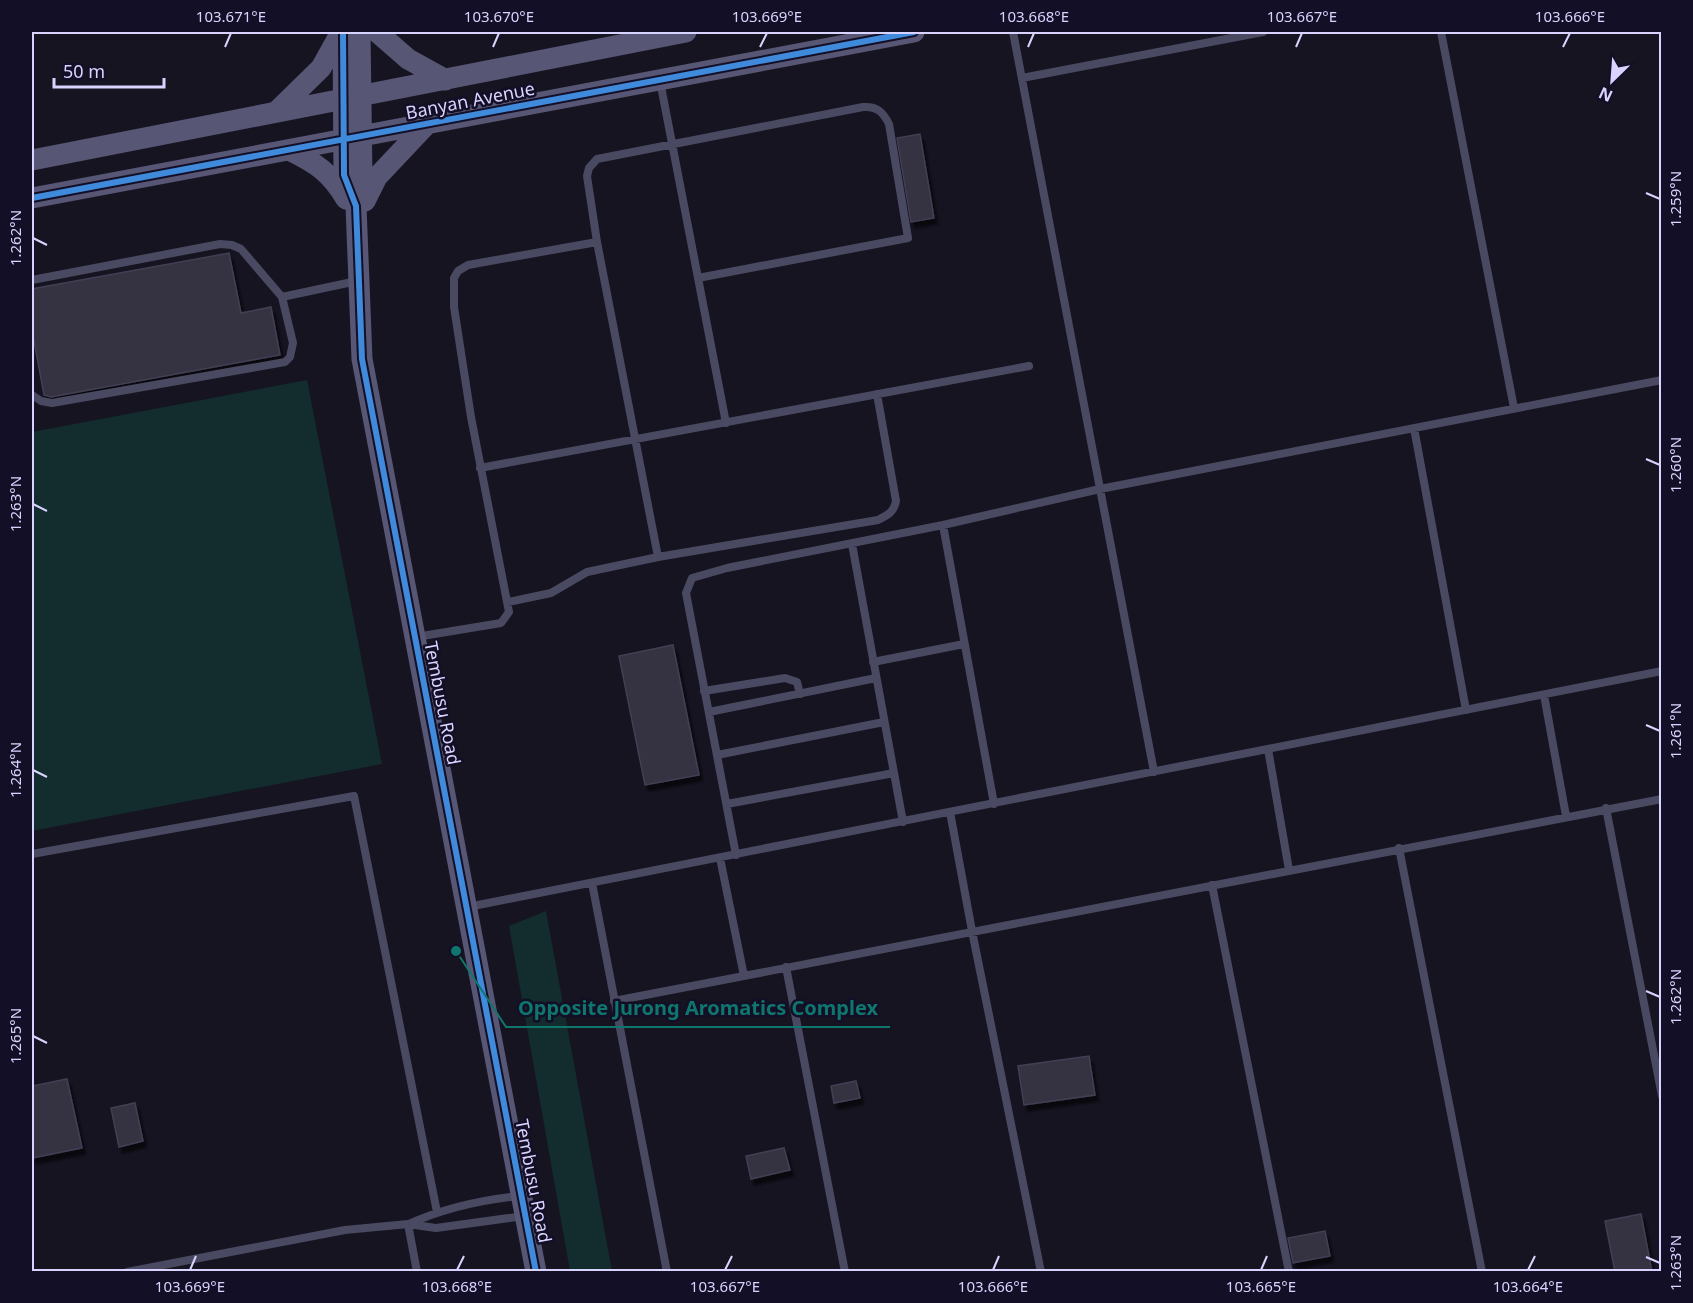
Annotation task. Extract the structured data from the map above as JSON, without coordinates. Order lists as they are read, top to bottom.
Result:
{
  "streets": {
    "street": ["Banyan Avenue", "Tembusu Road"]
  },
  "crossings": [
    ["Banyan Avenue", "Tembusu Road"]
  ],
  "places": ["Opposite Jurong Aromatics Complex"],
  "scale_bar": "50 m",
  "north": "bottom left",
  "coordinates": [
    "103.671°E",
    "103.670°E",
    "103.669°E",
    "103.668°E",
    "103.667°E",
    "103.666°E",
    "1.259°N",
    "1.262°N",
    "1.260°N",
    "1.263°N",
    "1.261°N",
    "1.264°N",
    "1.265°N",
    "103.665°E",
    "103.664°E"
  ]
}
